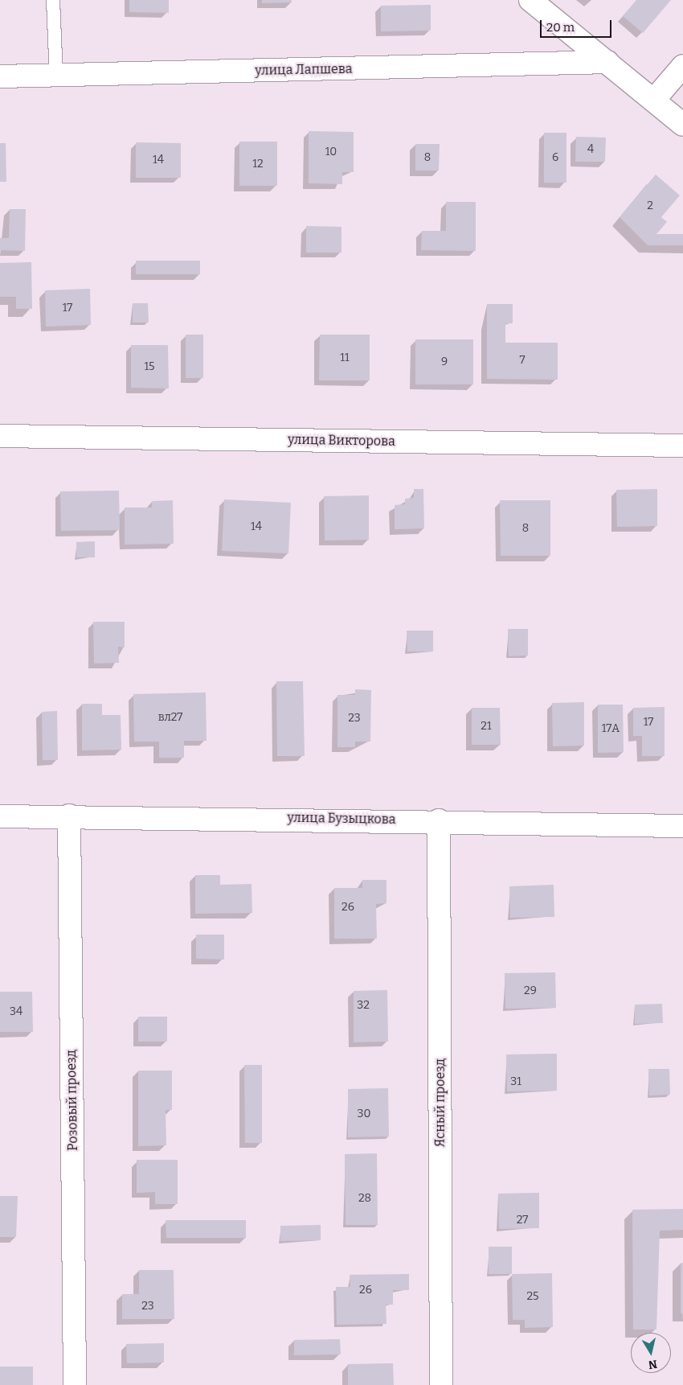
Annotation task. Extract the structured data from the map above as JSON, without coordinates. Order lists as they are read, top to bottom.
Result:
{
  "streets": {
    "street": [
      "улица Лапшева",
      "улица Викторова",
      "улица Бузыцкова",
      "Розовый проезд",
      "Ясный проезд"
    ]
  },
  "crossings": [
    ["улица Бузыцкова", "Розовый проезд"],
    ["улица Бузыцкова", "Ясный проезд"]
  ],
  "house_numbers": [
    "4",
    "10",
    "8",
    "6",
    "14",
    "12",
    "2",
    "17",
    "11",
    "7",
    "9",
    "15",
    "14",
    "8",
    "вл27",
    "23",
    "17",
    "21",
    "17А",
    "26",
    "29",
    "32",
    "34",
    "31",
    "30",
    "28",
    "27",
    "26",
    "25",
    "23"
  ],
  "scale_bar": "20 m",
  "north": "bottom"
}
